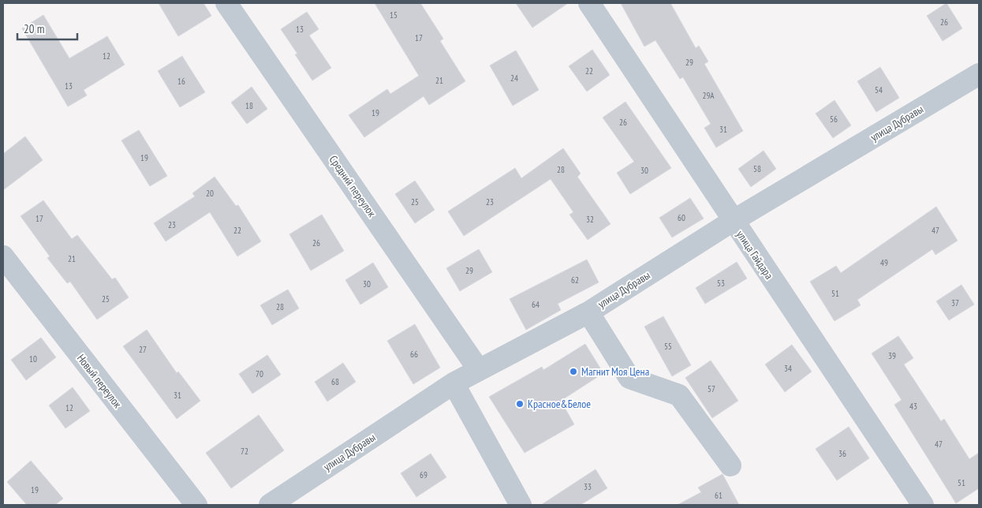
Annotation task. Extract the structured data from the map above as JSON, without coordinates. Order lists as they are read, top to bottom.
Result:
{
  "streets": {
    "street": [
      "улица Дубравы",
      "Средний переулок",
      "улица Гайдара",
      "Новый переулок"
    ]
  },
  "crossings": [
    ["улица Дубравы", "Средний переулок"],
    ["улица Дубравы", "улица Гайдара"]
  ],
  "places": ["Магнит Моя Цена", "Красное&Белое"],
  "house_numbers": [
    "15",
    "26",
    "13",
    "17",
    "12",
    "29",
    "22",
    "24",
    "21",
    "16",
    "13",
    "54",
    "29А",
    "18",
    "19",
    "56",
    "26",
    "31",
    "19",
    "58",
    "28",
    "30",
    "20",
    "25",
    "23",
    "60",
    "17",
    "32",
    "23",
    "22",
    "47",
    "26",
    "21",
    "49",
    "29",
    "62",
    "53",
    "30",
    "51",
    "25",
    "37",
    "64",
    "28",
    "55",
    "27",
    "66",
    "39",
    "10",
    "34",
    "70",
    "68",
    "57",
    "31",
    "43",
    "12",
    "47",
    "72",
    "36",
    "69",
    "51",
    "33",
    "19",
    "61"
  ],
  "scale_bar": "20 m"
}
